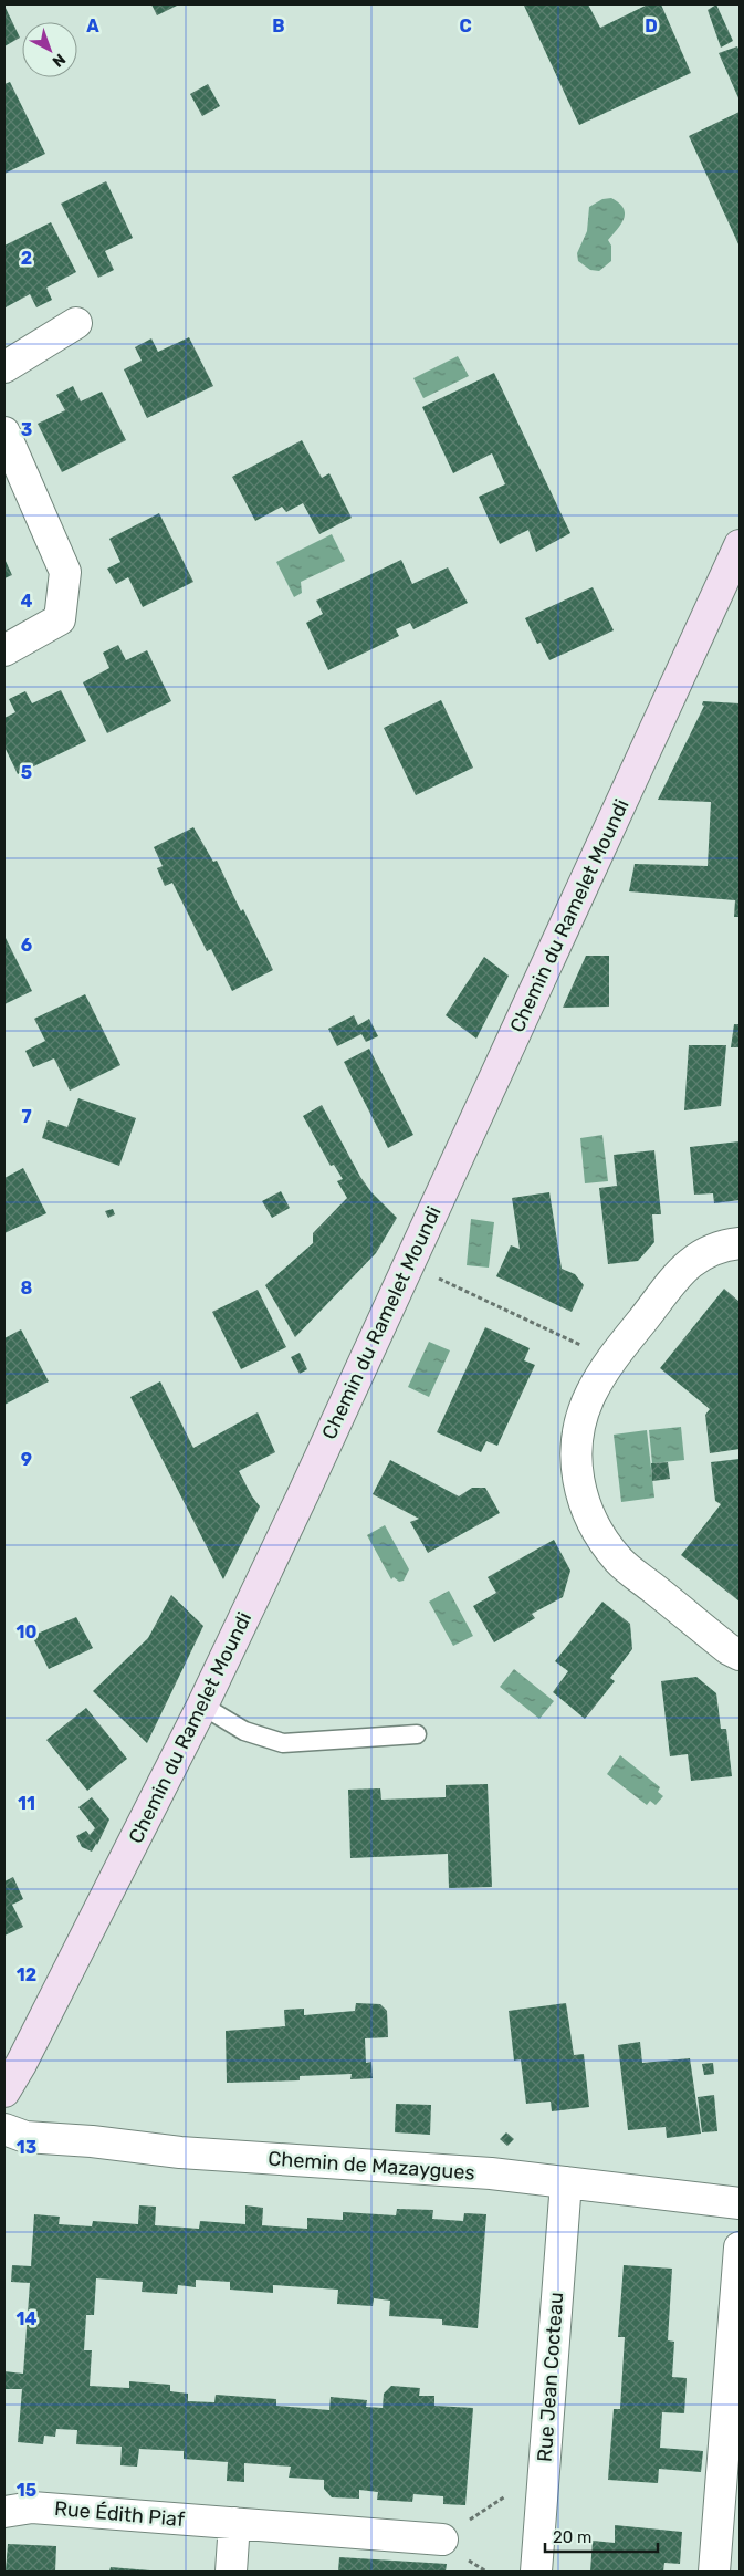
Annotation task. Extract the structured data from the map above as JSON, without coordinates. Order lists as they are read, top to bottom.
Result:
{
  "streets": {
    "main road": ["Chemin du Ramelet Moundi"],
    "street": ["Chemin de Mazaygues", "Rue Jean Cocteau", "Rue Édith Piaf"]
  },
  "crossings": [
    ["Chemin de Mazaygues", "Rue Jean Cocteau"]
  ],
  "scale_bar": "20 m",
  "north": "bottom right",
  "grid": {
    "columns": [
      "A",
      "B",
      "C",
      "D"
    ],
    "rows": [
      "2",
      "3",
      "4",
      "5",
      "6",
      "7",
      "8",
      "9",
      "10",
      "11",
      "12",
      "13",
      "14",
      "15"
    ]
  }
}
